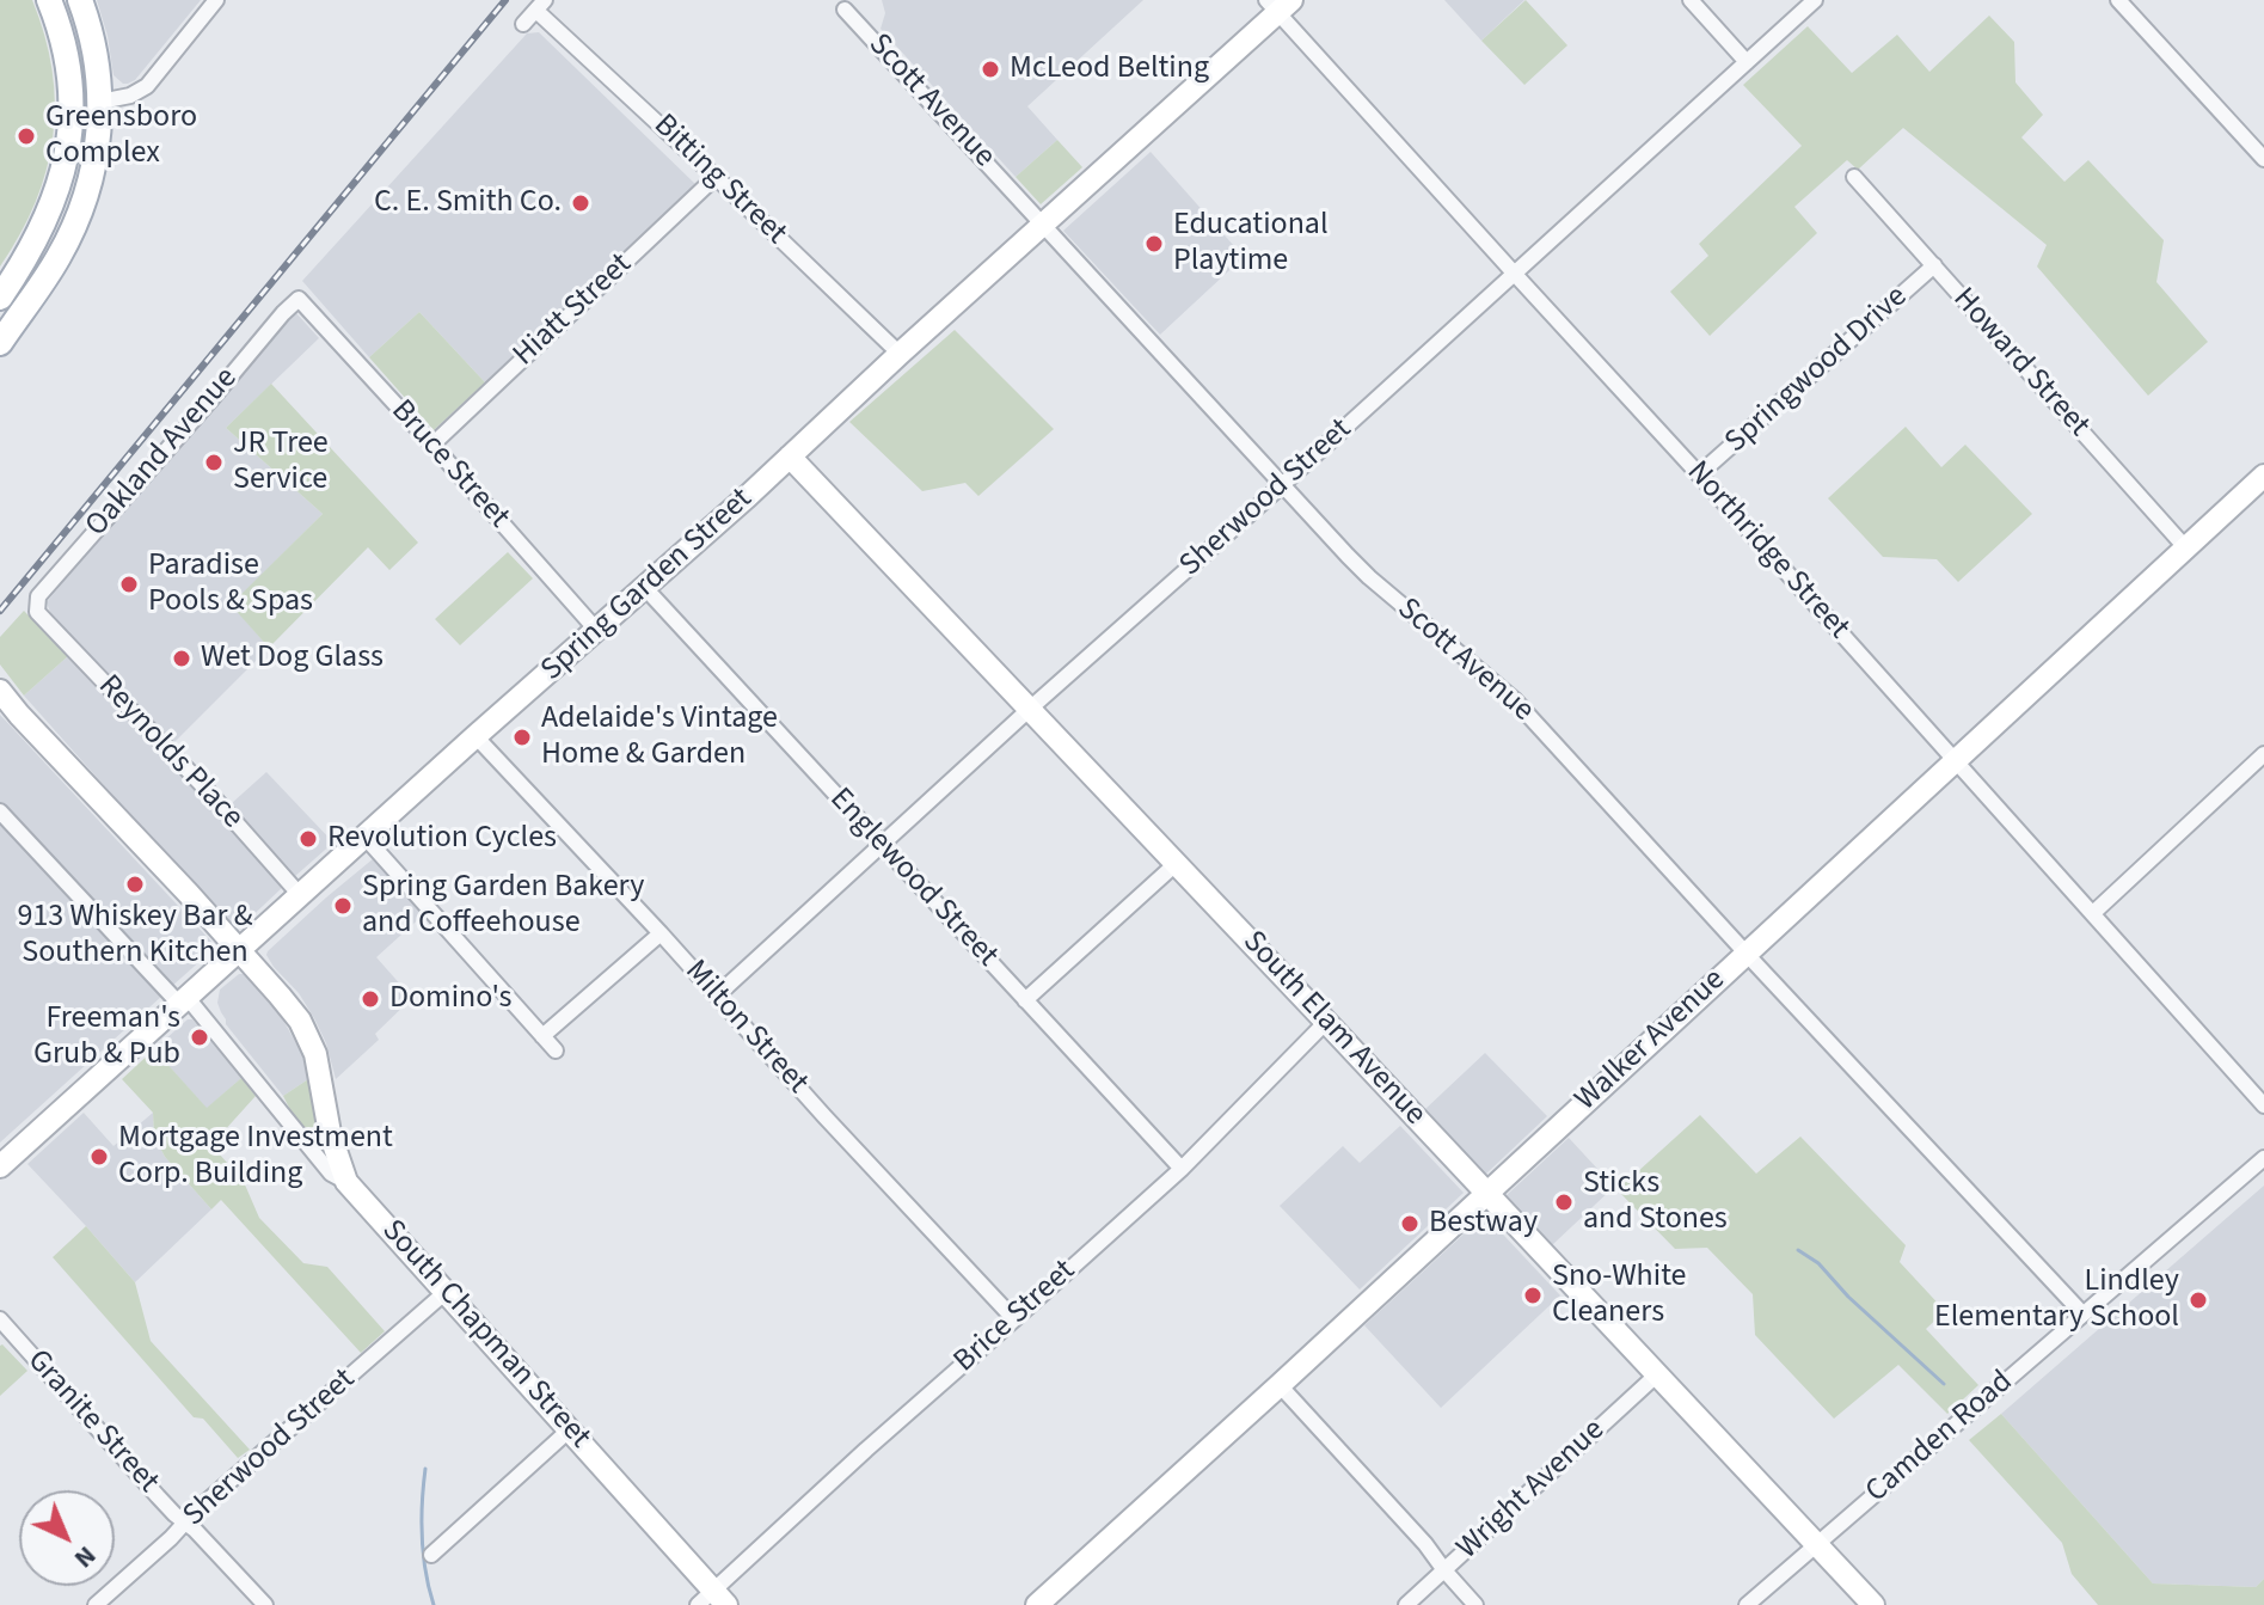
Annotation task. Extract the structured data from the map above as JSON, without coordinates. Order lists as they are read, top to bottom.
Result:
{
  "streets": {
    "street": [
      "Scott Avenue",
      "Bitting Street",
      "Hiatt Street",
      "Howard Street",
      "Springwood Drive",
      "Oakland Avenue",
      "Bruce Street",
      "Sherwood Street",
      "Northridge Street",
      "Spring Garden Street",
      "Reynolds Place",
      "Englewood Street",
      "Milton Street",
      "South Elam Avenue",
      "Walker Avenue",
      "Brice Street",
      "South Chapman Street",
      "Granite Street",
      "Camden Road",
      "Wright Avenue"
    ]
  },
  "crossings": [
    ["Scott Avenue", "Sherwood Street"],
    ["Scott Avenue", "Spring Garden Street"],
    ["Scott Avenue", "Walker Avenue"],
    ["Scott Avenue", "Camden Road"],
    ["Bitting Street", "Hiatt Street"],
    ["Bitting Street", "Spring Garden Street"],
    ["Hiatt Street", "Bruce Street"],
    ["Howard Street", "Springwood Drive"],
    ["Howard Street", "Walker Avenue"],
    ["Springwood Drive", "Northridge Street"],
    ["Oakland Avenue", "Bruce Street"],
    ["Oakland Avenue", "Reynolds Place"],
    ["Bruce Street", "Spring Garden Street"],
    ["Sherwood Street", "Northridge Street"],
    ["Sherwood Street", "Englewood Street"],
    ["Sherwood Street", "Milton Street"],
    ["Sherwood Street", "South Elam Avenue"],
    ["Sherwood Street", "South Chapman Street"],
    ["Sherwood Street", "Granite Street"],
    ["Northridge Street", "Spring Garden Street"],
    ["Northridge Street", "Walker Avenue"],
    ["Spring Garden Street", "Reynolds Place"],
    ["Spring Garden Street", "Englewood Street"],
    ["Spring Garden Street", "Milton Street"],
    ["Spring Garden Street", "South Elam Avenue"],
    ["Spring Garden Street", "South Chapman Street"],
    ["Englewood Street", "Brice Street"],
    ["Milton Street", "Brice Street"],
    ["South Elam Avenue", "Walker Avenue"],
    ["South Elam Avenue", "Brice Street"],
    ["South Elam Avenue", "Camden Road"],
    ["South Elam Avenue", "Wright Avenue"],
    ["Brice Street", "South Chapman Street"]
  ],
  "places": [
    "McLeod Belting",
    "Greensboro Complex",
    "C. E. Smith Co.",
    "Educational Playtime",
    "JR Tree Service",
    "Paradise Pools & Spas",
    "Wet Dog Glass",
    "Adelaide's Vintage Home & Garden",
    "Revolution Cycles",
    "913 Whiskey Bar & Southern Kitchen",
    "Spring Garden Bakery and Coffeehouse",
    "Domino's",
    "Freeman's Grub & Pub",
    "Mortgage Investment Corp. Building",
    "Sticks and Stones",
    "Bestway",
    "Sno-White Cleaners",
    "Lindley Elementary School"
  ],
  "north": "bottom right"
}
